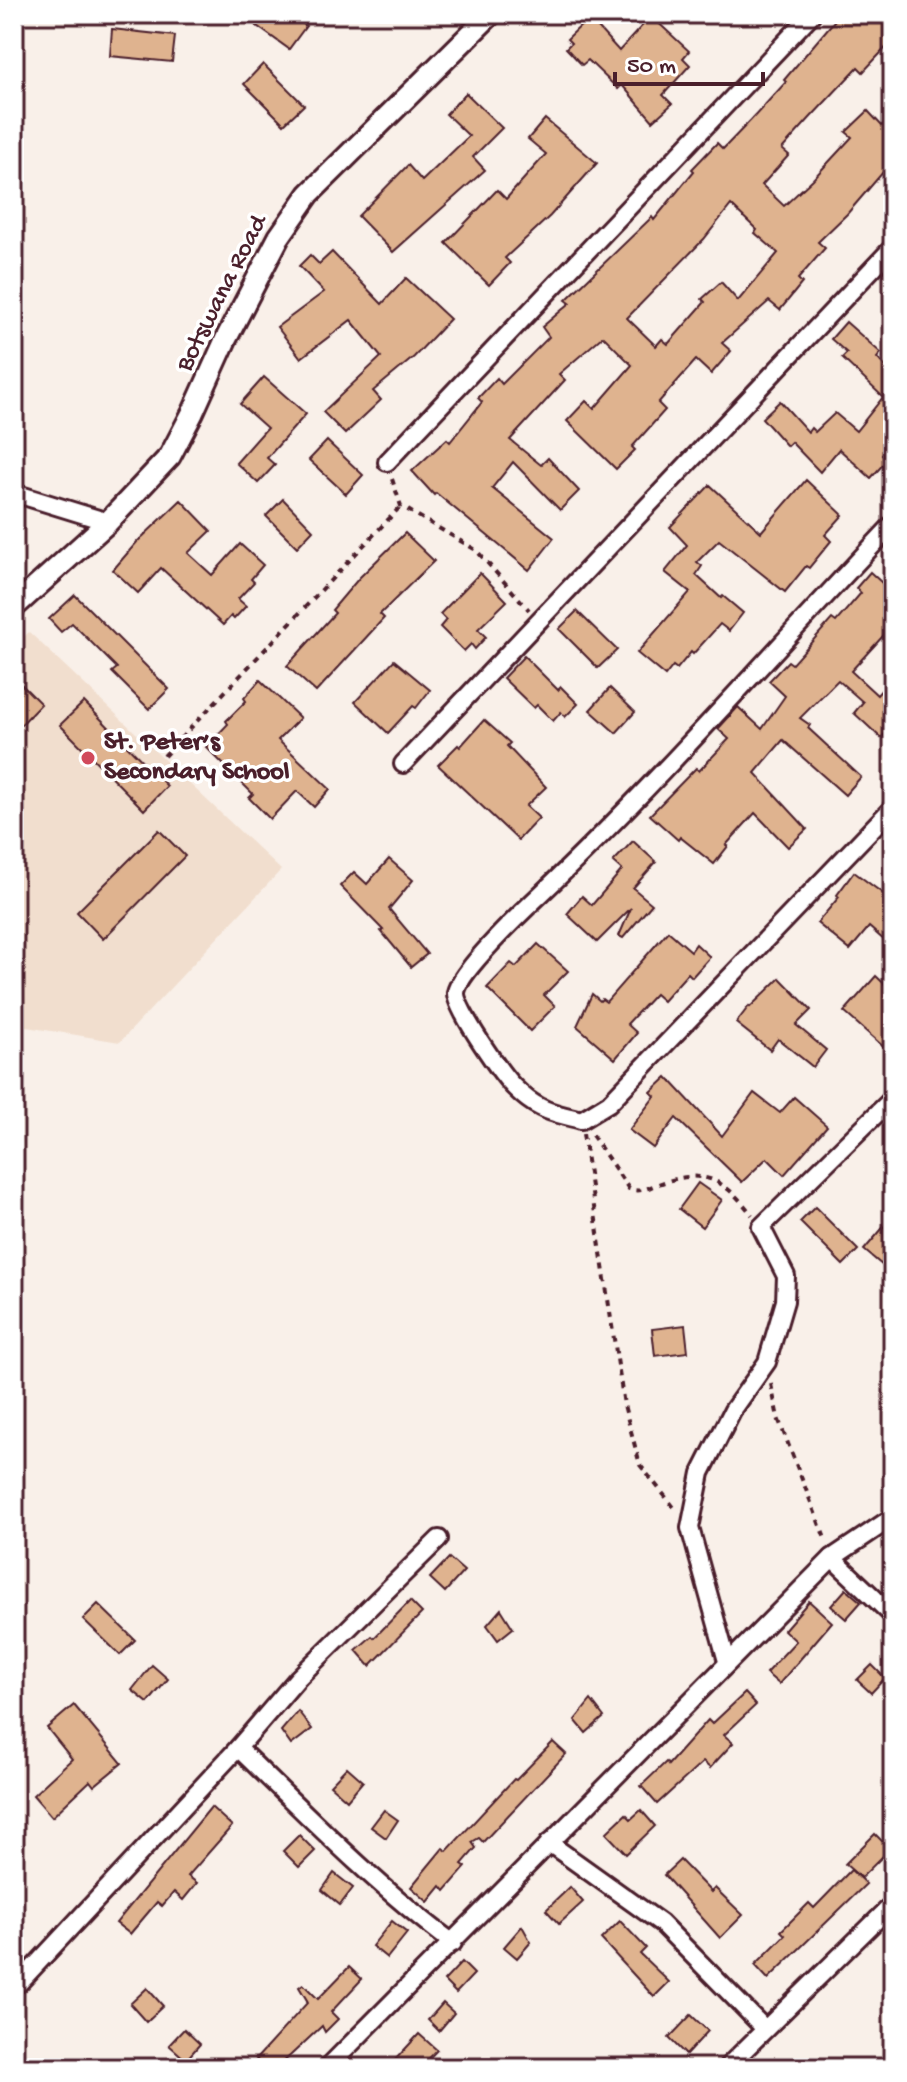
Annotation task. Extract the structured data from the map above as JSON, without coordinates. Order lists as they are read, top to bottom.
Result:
{
  "streets": {
    "street": ["Botswana Road"]
  },
  "places": ["St. Peter’s Secondary School"],
  "scale_bar": "50 m"
}
